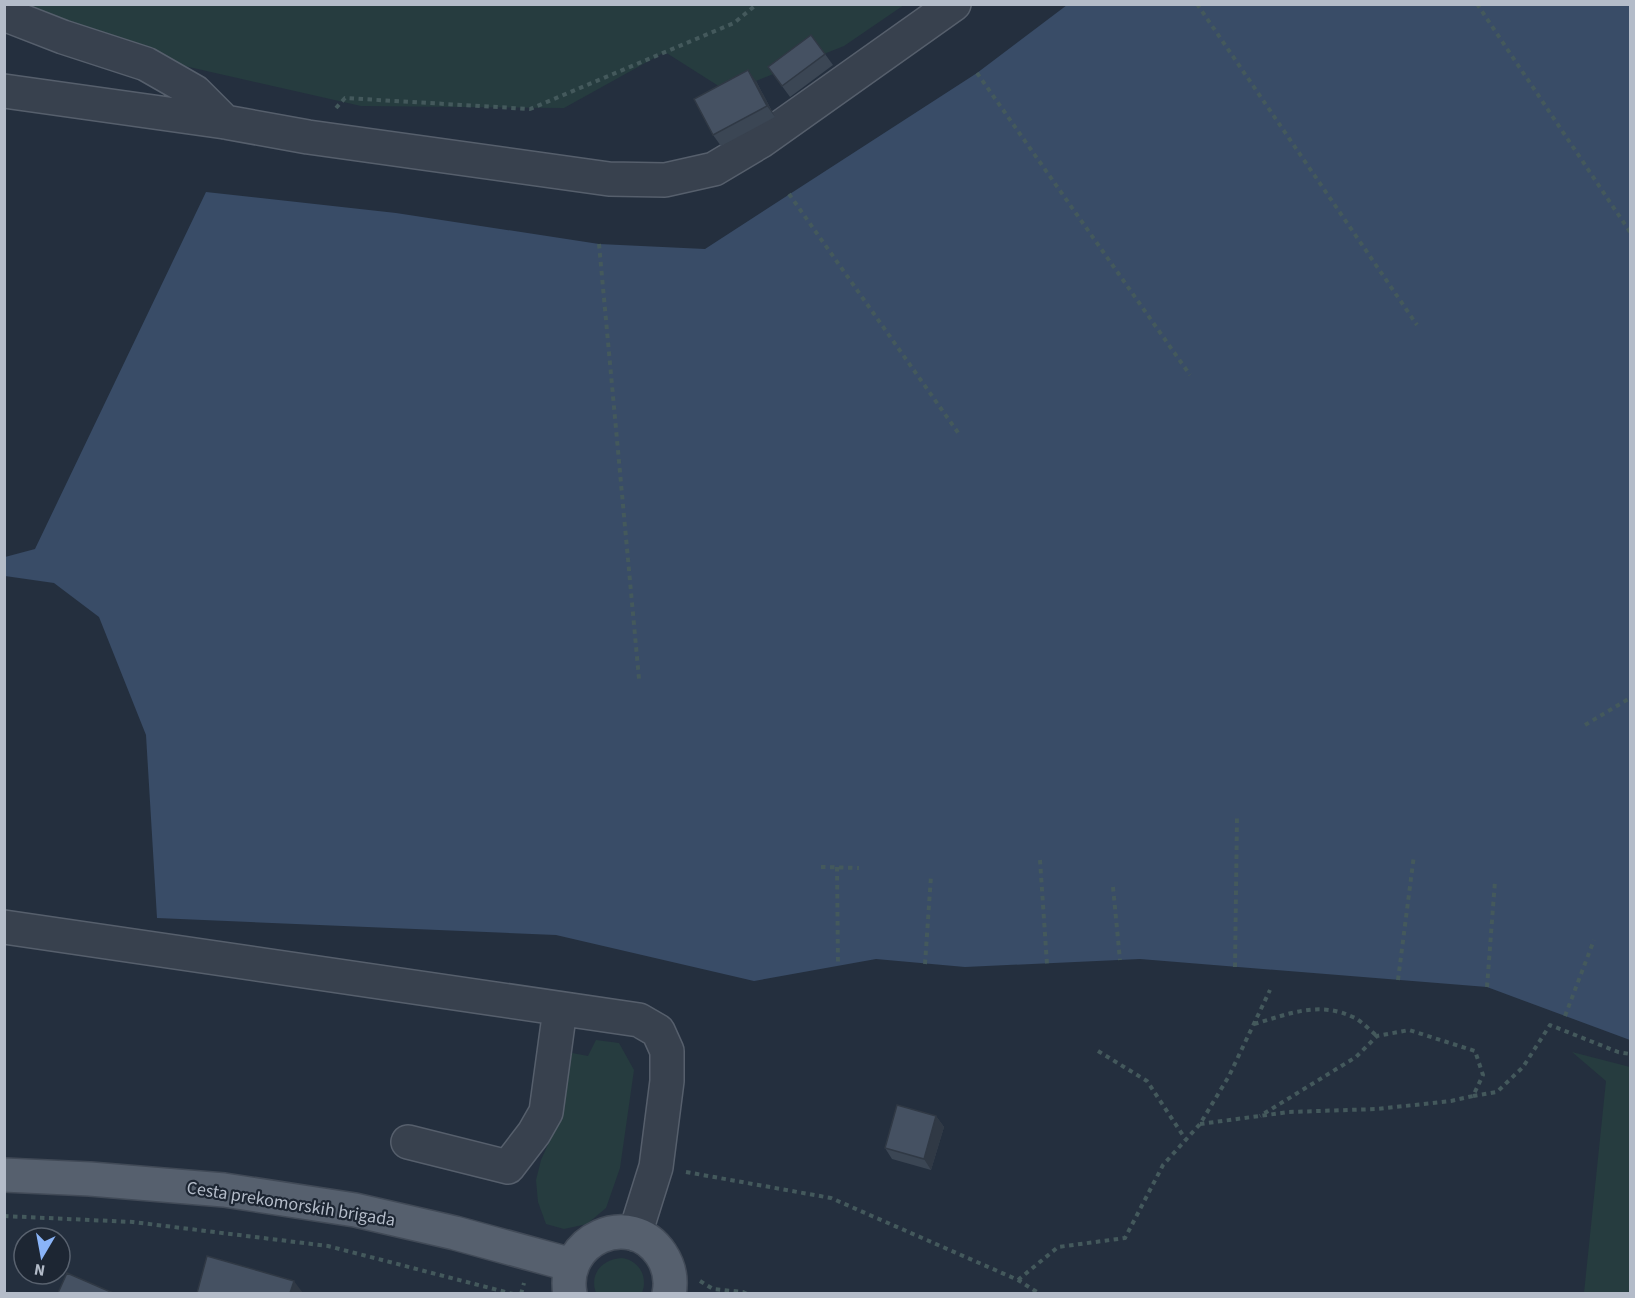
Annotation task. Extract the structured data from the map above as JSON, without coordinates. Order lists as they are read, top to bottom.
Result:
{
  "streets": {
    "main road": ["Cesta prekomorskih brigada"]
  },
  "north": "bottom"
}
